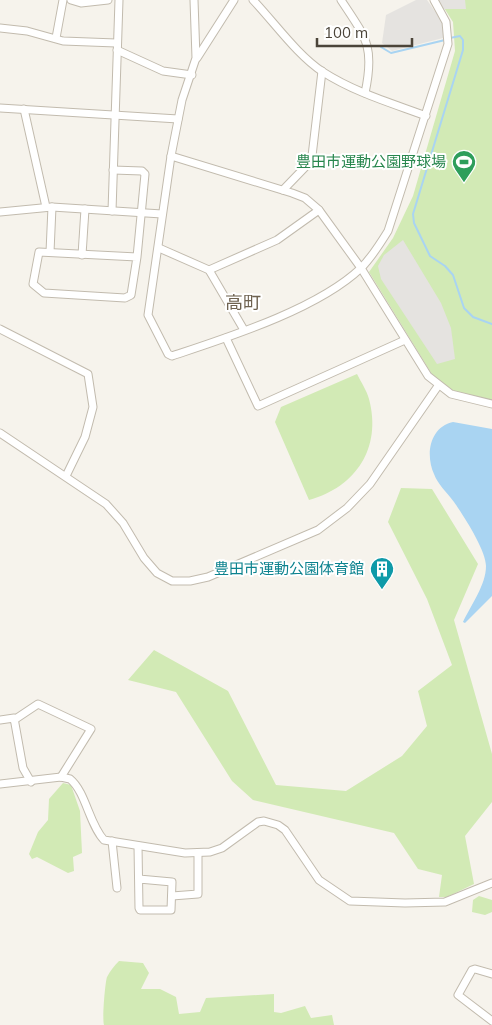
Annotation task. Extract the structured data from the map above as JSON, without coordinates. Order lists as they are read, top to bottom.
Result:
{
  "districts": ["高町"],
  "places": {
    "sports": ["豊田市運動公園野球場"],
    "building": ["豊田市運動公園体育館"]
  },
  "scale_bar": "100 m"
}
